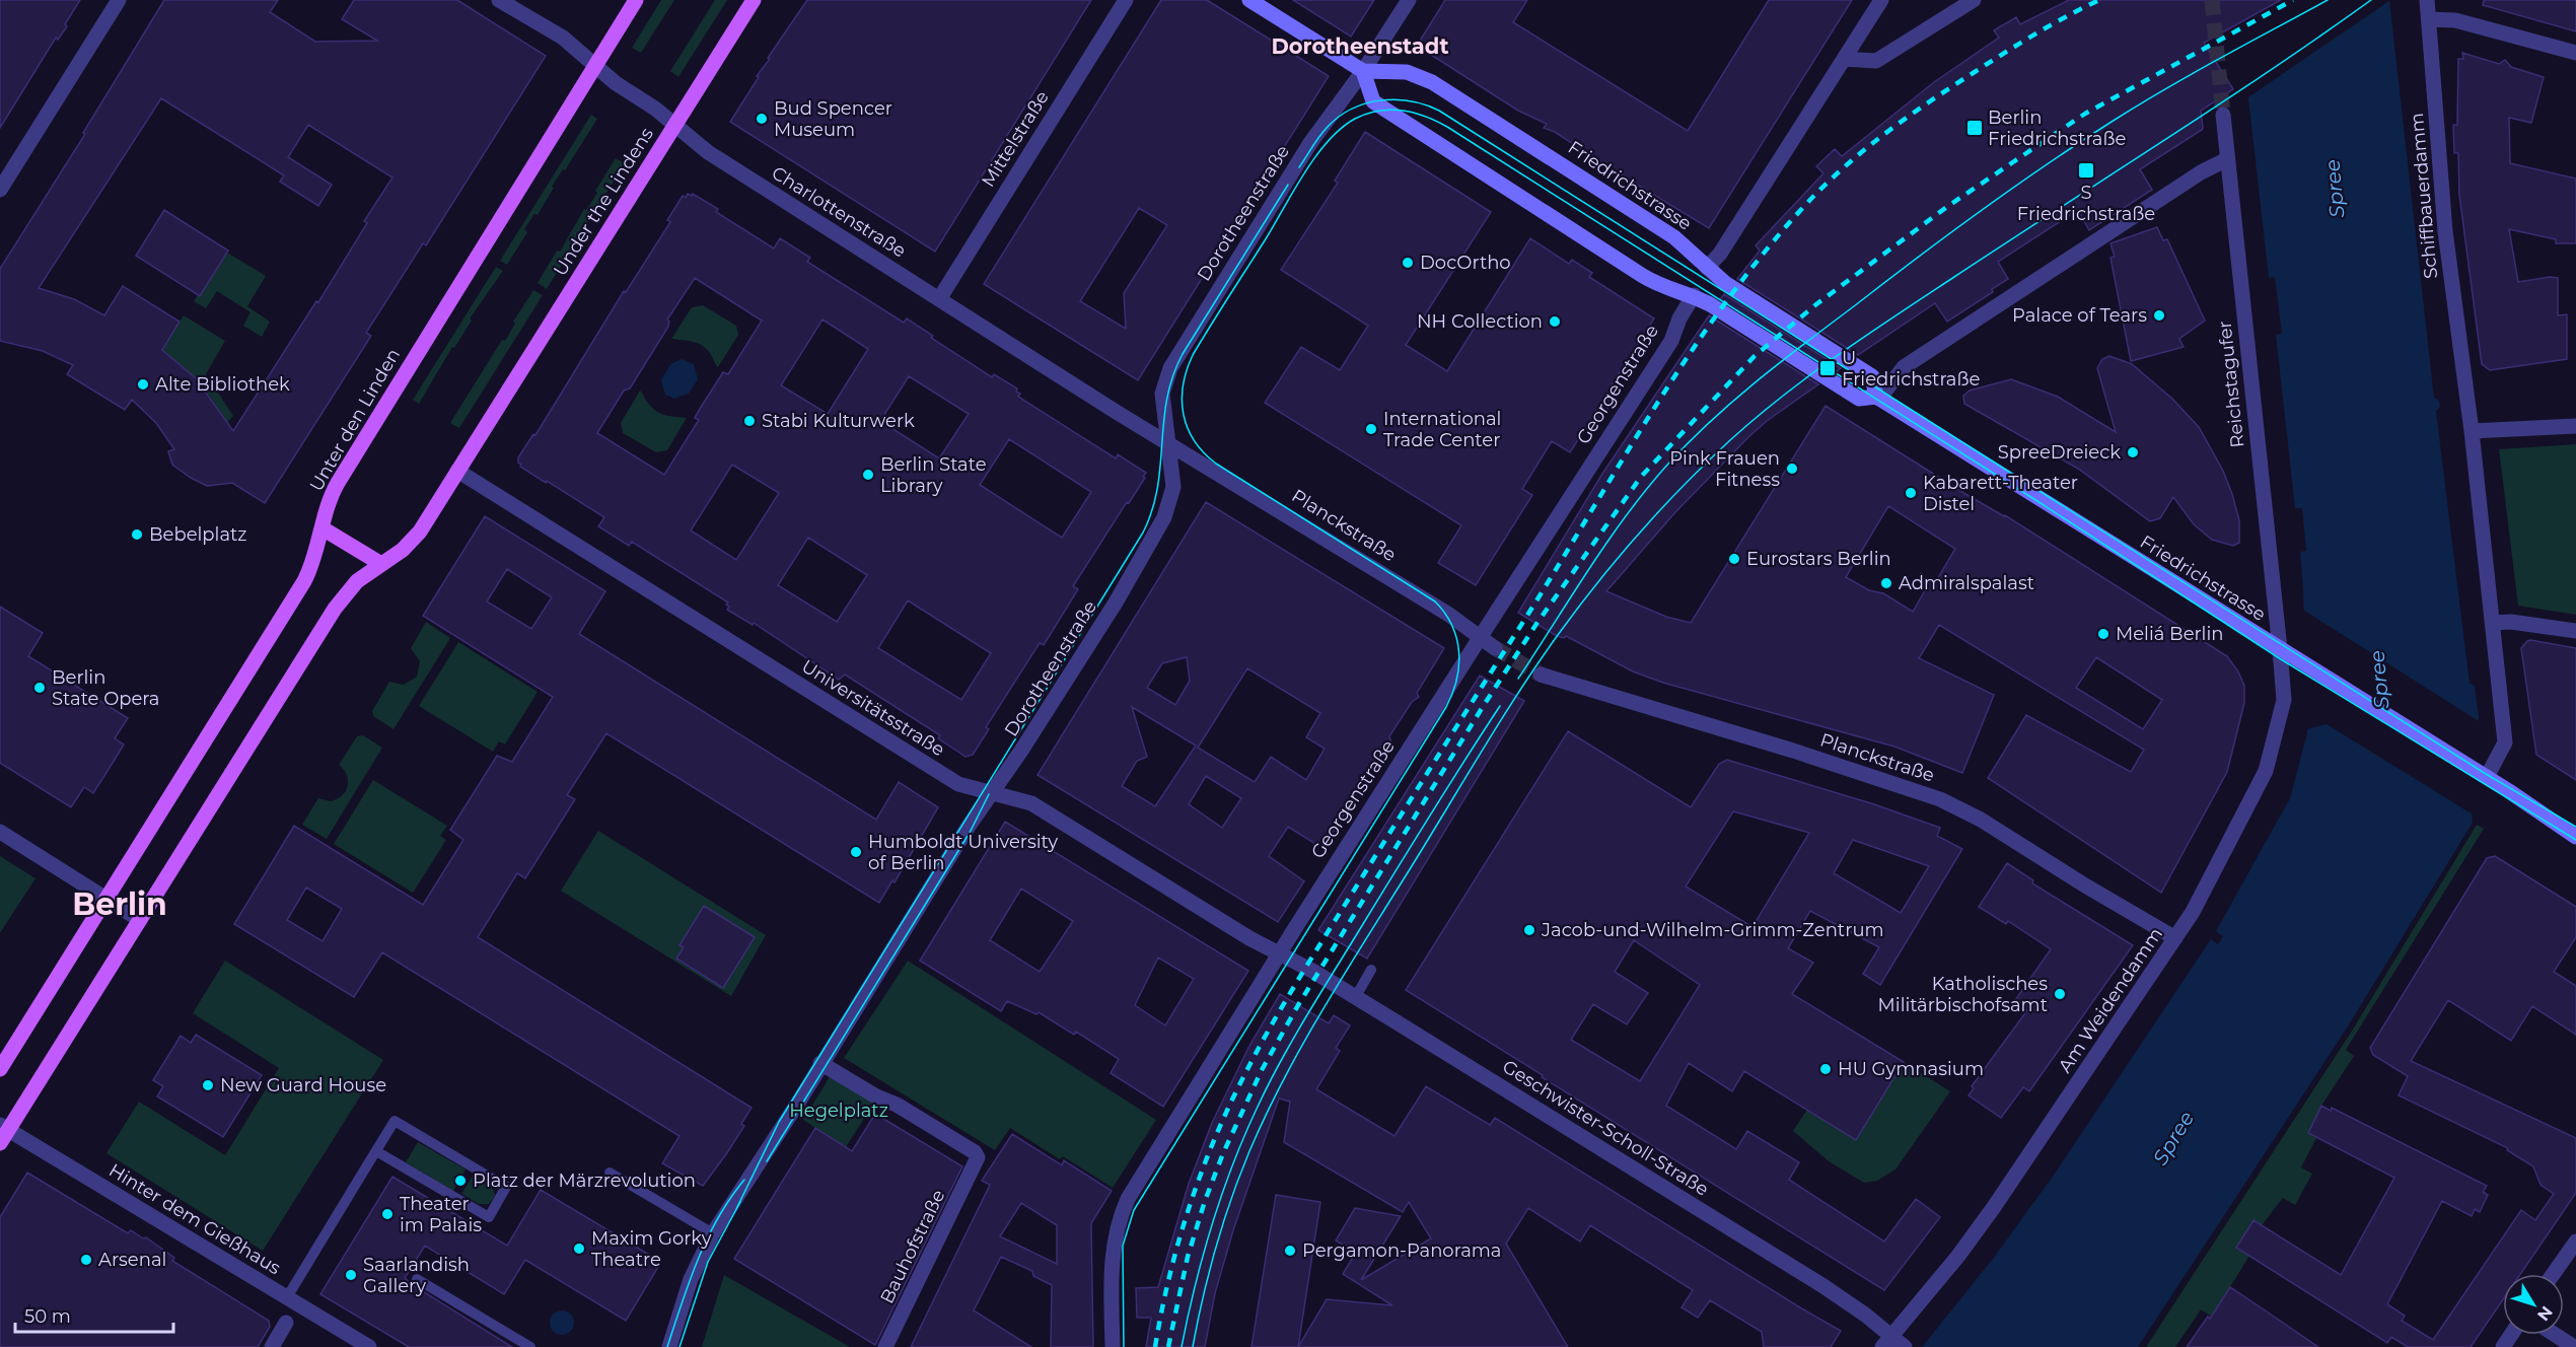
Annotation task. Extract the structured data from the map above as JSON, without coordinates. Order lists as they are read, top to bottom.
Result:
{
  "streets": {
    "main road": ["Friedrichstrasse", "Under the Lindens", "Unter den Linden"],
    "street": [
      "Mittelstraße",
      "Schiffbauerdamm",
      "Charlottenstraße",
      "Dorotheenstraße",
      "Georgenstraße",
      "Reichstagufer",
      "Planckstraße",
      "Universitätsstraße",
      "Am Weidendamm",
      "Geschwister-Scholl-Straße",
      "Hinter dem Gießhaus",
      "Bauhofstraße"
    ]
  },
  "crossings": [
    ["Mittelstraße", "Charlottenstraße"],
    ["Friedrichstrasse", "Dorotheenstraße"],
    ["Friedrichstrasse", "Georgenstraße"],
    ["Friedrichstrasse", "Reichstagufer"],
    ["Friedrichstrasse", "Am Weidendamm"],
    ["Under the Lindens", "Charlottenstraße"],
    ["Under the Lindens", "Universitätsstraße"],
    ["Charlottenstraße", "Dorotheenstraße"],
    ["Charlottenstraße", "Unter den Linden"],
    ["Charlottenstraße", "Planckstraße"],
    ["Dorotheenstraße", "Planckstraße"],
    ["Dorotheenstraße", "Universitätsstraße"],
    ["Dorotheenstraße", "Bauhofstraße"],
    ["Georgenstraße", "Planckstraße"],
    ["Georgenstraße", "Universitätsstraße"],
    ["Georgenstraße", "Geschwister-Scholl-Straße"],
    ["Reichstagufer", "Am Weidendamm"],
    ["Planckstraße", "Am Weidendamm"],
    ["Universitätsstraße", "Geschwister-Scholl-Straße"],
    ["Am Weidendamm", "Geschwister-Scholl-Straße"]
  ],
  "districts": ["Dorotheenstadt", "Berlin"],
  "water": ["Spree"],
  "parks": ["Hegelplatz"],
  "places": {
    "other": [
      "Bud Spencer Museum",
      "DocOrtho",
      "Palace of Tears",
      "NH Collection",
      "Alte Bibliothek",
      "Stabi Kulturwerk",
      "International Trade Center",
      "SpreeDreieck",
      "Pink Frauen Fitness",
      "Berlin State Library",
      "Kabarett-Theater Distel",
      "Bebelplatz",
      "Eurostars Berlin",
      "Admiralspalast",
      "Meliá Berlin",
      "Berlin State Opera",
      "Humboldt University of Berlin",
      "Jacob-und-Wilhelm-Grimm-Zentrum",
      "Katholisches Militärbischofsamt",
      "HU Gymnasium",
      "New Guard House",
      "Platz der Märzrevolution",
      "Theater im Palais",
      "Maxim Gorky Theatre",
      "Pergamon-Panorama",
      "Arsenal",
      "Saarlandish Gallery"
    ],
    "transit": ["Berlin Friedrichstraße", "S Friedrichstraße", "U Friedrichstraße"]
  },
  "scale_bar": "50 m",
  "north": "bottom right"
}
